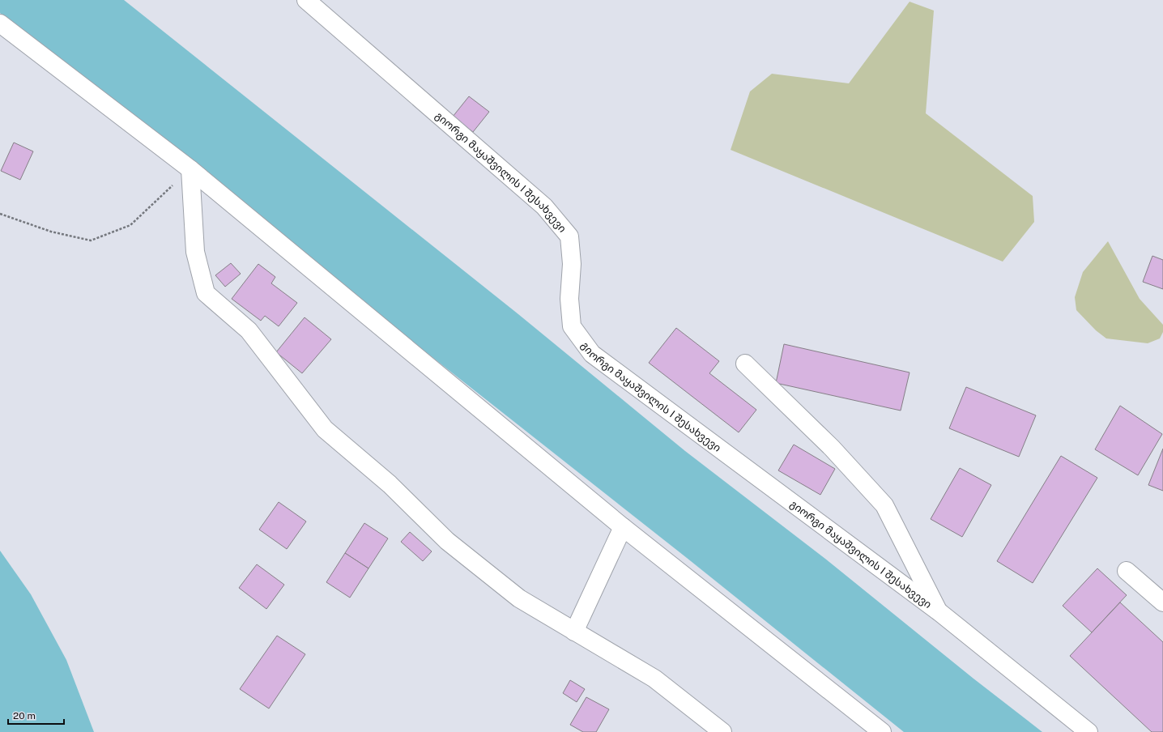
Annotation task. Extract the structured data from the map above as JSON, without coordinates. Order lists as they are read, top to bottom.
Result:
{
  "streets": {
    "street": ["გიორგი მაყაშვილის I შესახვევი"]
  },
  "scale_bar": "20 m"
}
